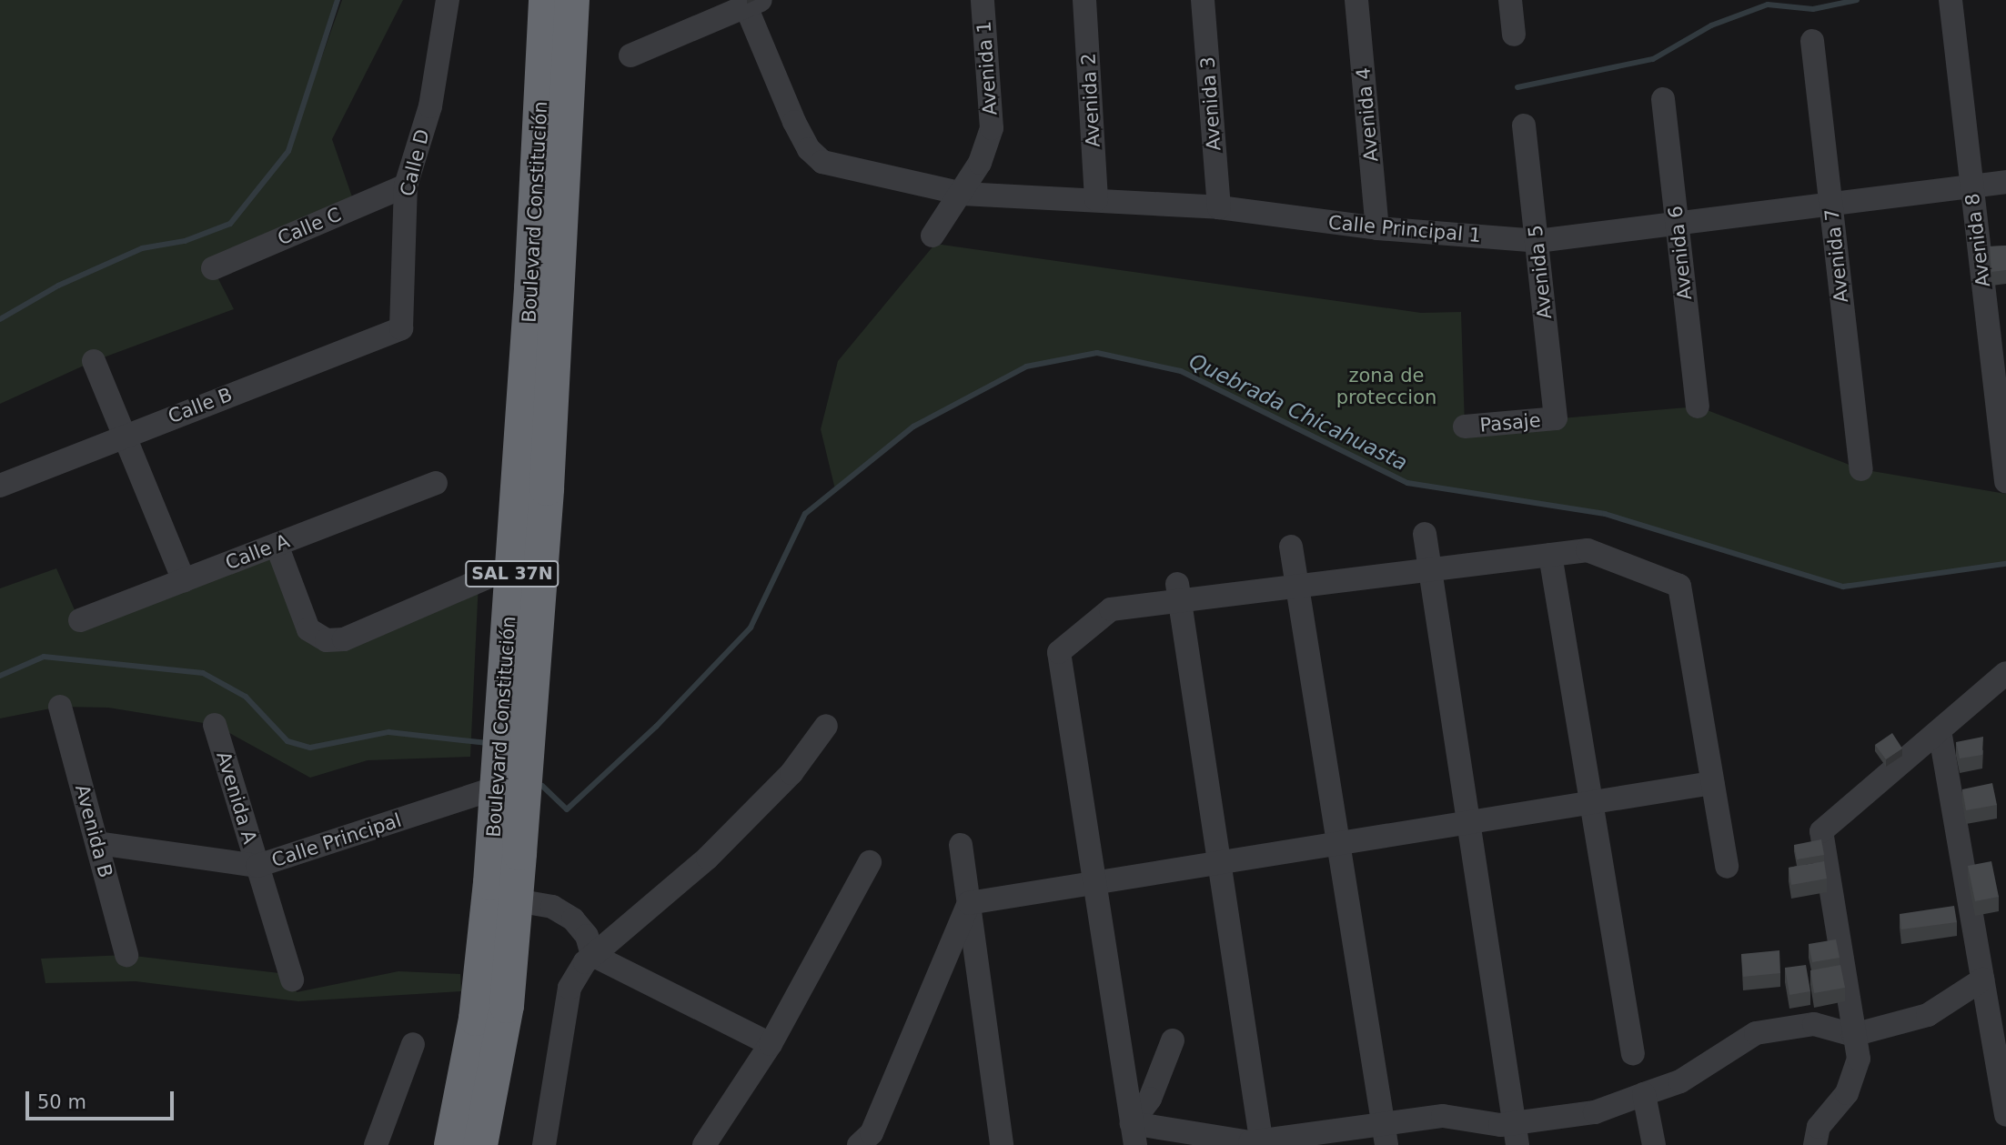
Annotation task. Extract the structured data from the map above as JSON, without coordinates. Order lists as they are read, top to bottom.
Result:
{
  "streets": {
    "highway": ["Boulevard Constitución", "SAL 37N"],
    "street": [
      "Avenida 1",
      "Avenida 2",
      "Avenida 3",
      "Avenida 4",
      "Calle D",
      "Calle C",
      "Calle Principal 1",
      "Avenida 8",
      "Avenida 6",
      "Avenida 7",
      "Avenida 5",
      "Calle B",
      "Pasaje",
      "Calle A",
      "Avenida A",
      "Avenida B",
      "Calle Principal"
    ]
  },
  "crossings": [
    ["Avenida 1", "Calle Principal 1"],
    ["Avenida 2", "Calle Principal 1"],
    ["Avenida 3", "Calle Principal 1"],
    ["Avenida 4", "Calle Principal 1"],
    ["Calle D", "Calle C"],
    ["Calle D", "Calle B"],
    ["Boulevard Constitución", "Calle Principal"],
    ["Calle Principal 1", "Avenida 8"],
    ["Calle Principal 1", "Avenida 6"],
    ["Calle Principal 1", "Avenida 7"],
    ["Calle Principal 1", "Avenida 5"],
    ["Avenida 5", "Pasaje"],
    ["Avenida A", "Calle Principal"],
    ["Avenida B", "Calle Principal"]
  ],
  "water": ["Quebrada Chicahuasta"],
  "parks": ["zona de proteccion"],
  "scale_bar": "50 m"
}
